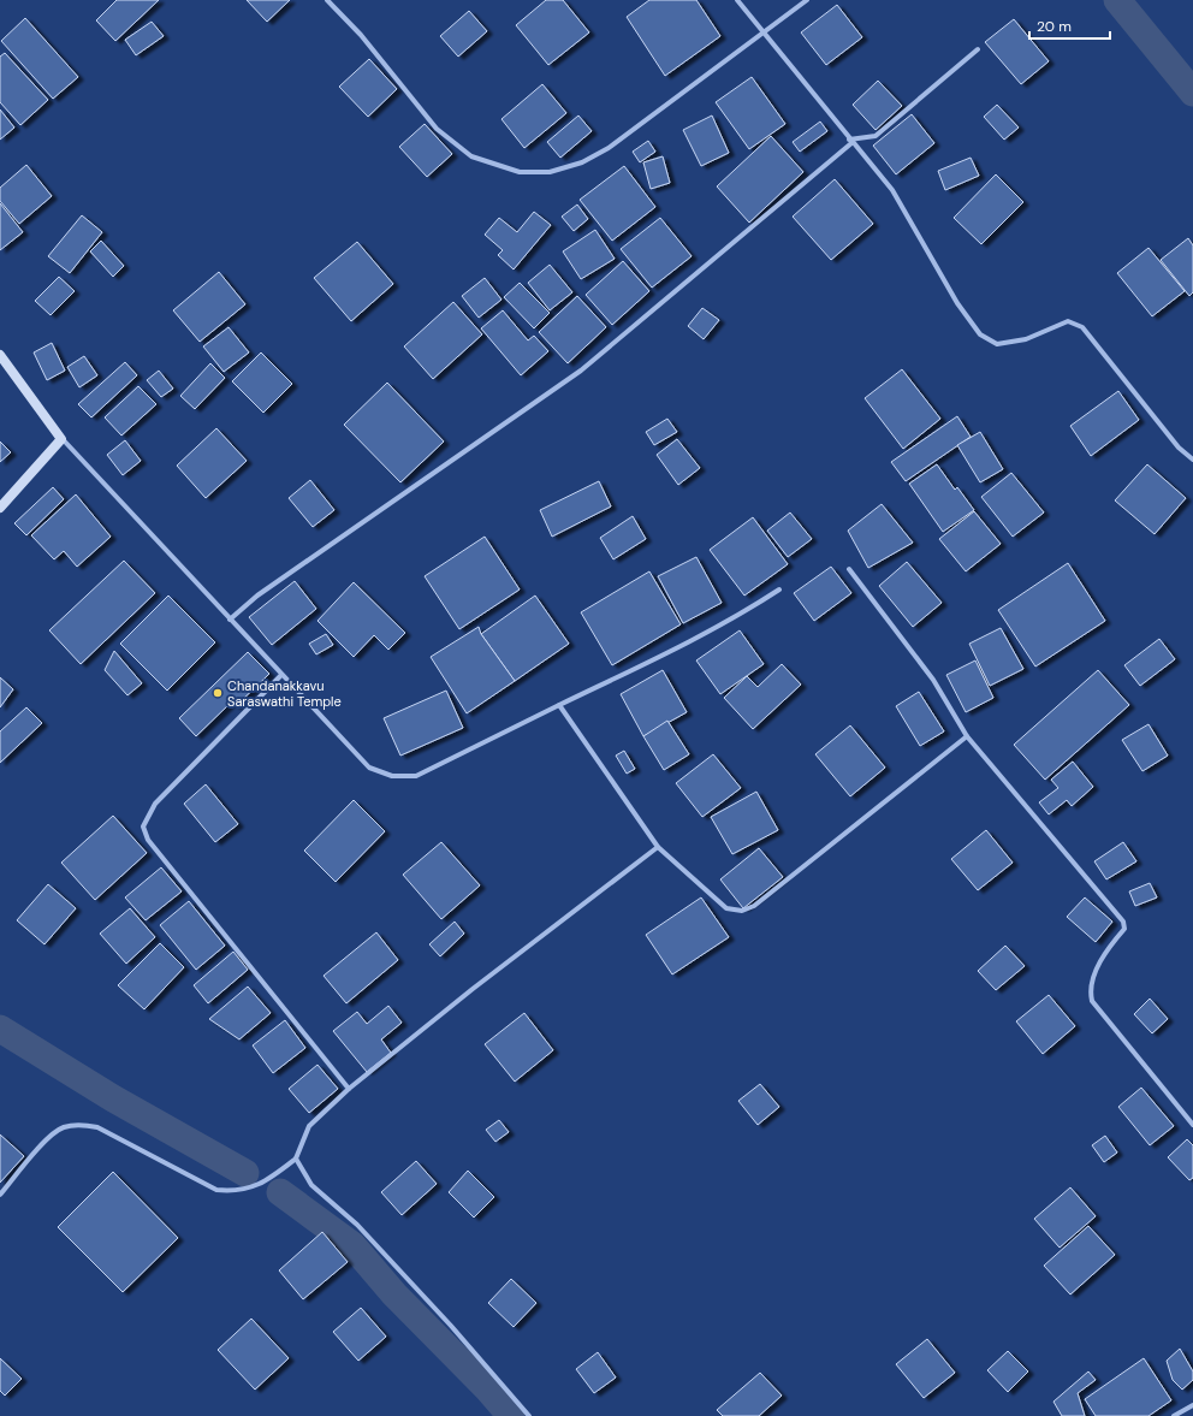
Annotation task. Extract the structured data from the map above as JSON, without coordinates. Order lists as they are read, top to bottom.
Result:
{
  "places": ["Chandanakkavu Saraswathi Temple"],
  "scale_bar": "20 m"
}
